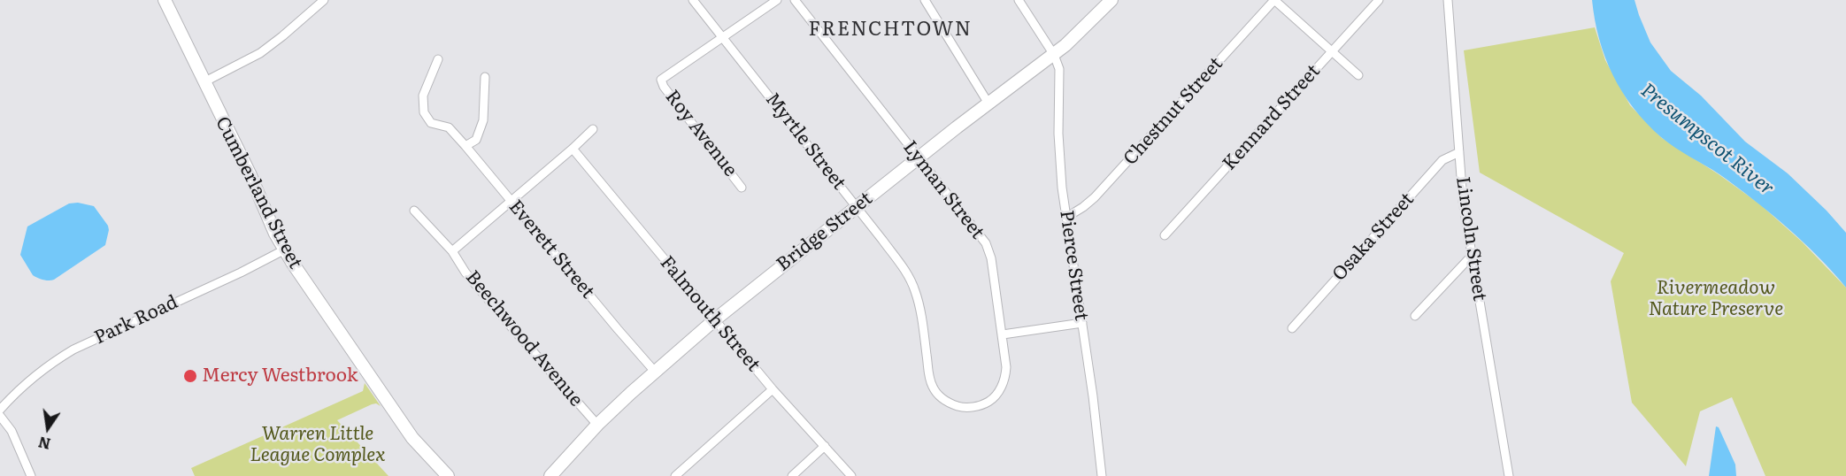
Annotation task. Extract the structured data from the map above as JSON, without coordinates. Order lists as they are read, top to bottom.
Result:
{
  "streets": {
    "street": [
      "Chestnut Street",
      "Kennard Street",
      "Roy Avenue",
      "Myrtle Street",
      "Lyman Street",
      "Cumberland Street",
      "Bridge Street",
      "Osaka Street",
      "Lincoln Street",
      "Everett Street",
      "Pierce Street",
      "Falmouth Street",
      "Park Road",
      "Beechwood Avenue"
    ]
  },
  "crossings": [
    ["Chestnut Street", "Pierce Street"],
    ["Roy Avenue", "Myrtle Street"],
    ["Myrtle Street", "Lyman Street"],
    ["Myrtle Street", "Bridge Street"],
    ["Lyman Street", "Bridge Street"],
    ["Cumberland Street", "Park Road"],
    ["Bridge Street", "Everett Street"],
    ["Bridge Street", "Pierce Street"],
    ["Bridge Street", "Falmouth Street"],
    ["Bridge Street", "Beechwood Avenue"],
    ["Osaka Street", "Lincoln Street"]
  ],
  "districts": ["FRENCHTOWN"],
  "water": ["Presumpscot River"],
  "parks": ["Rivermeadow Nature Preserve", "Warren Little League Complex"],
  "places": ["Mercy Westbrook"],
  "north": "bottom"
}
